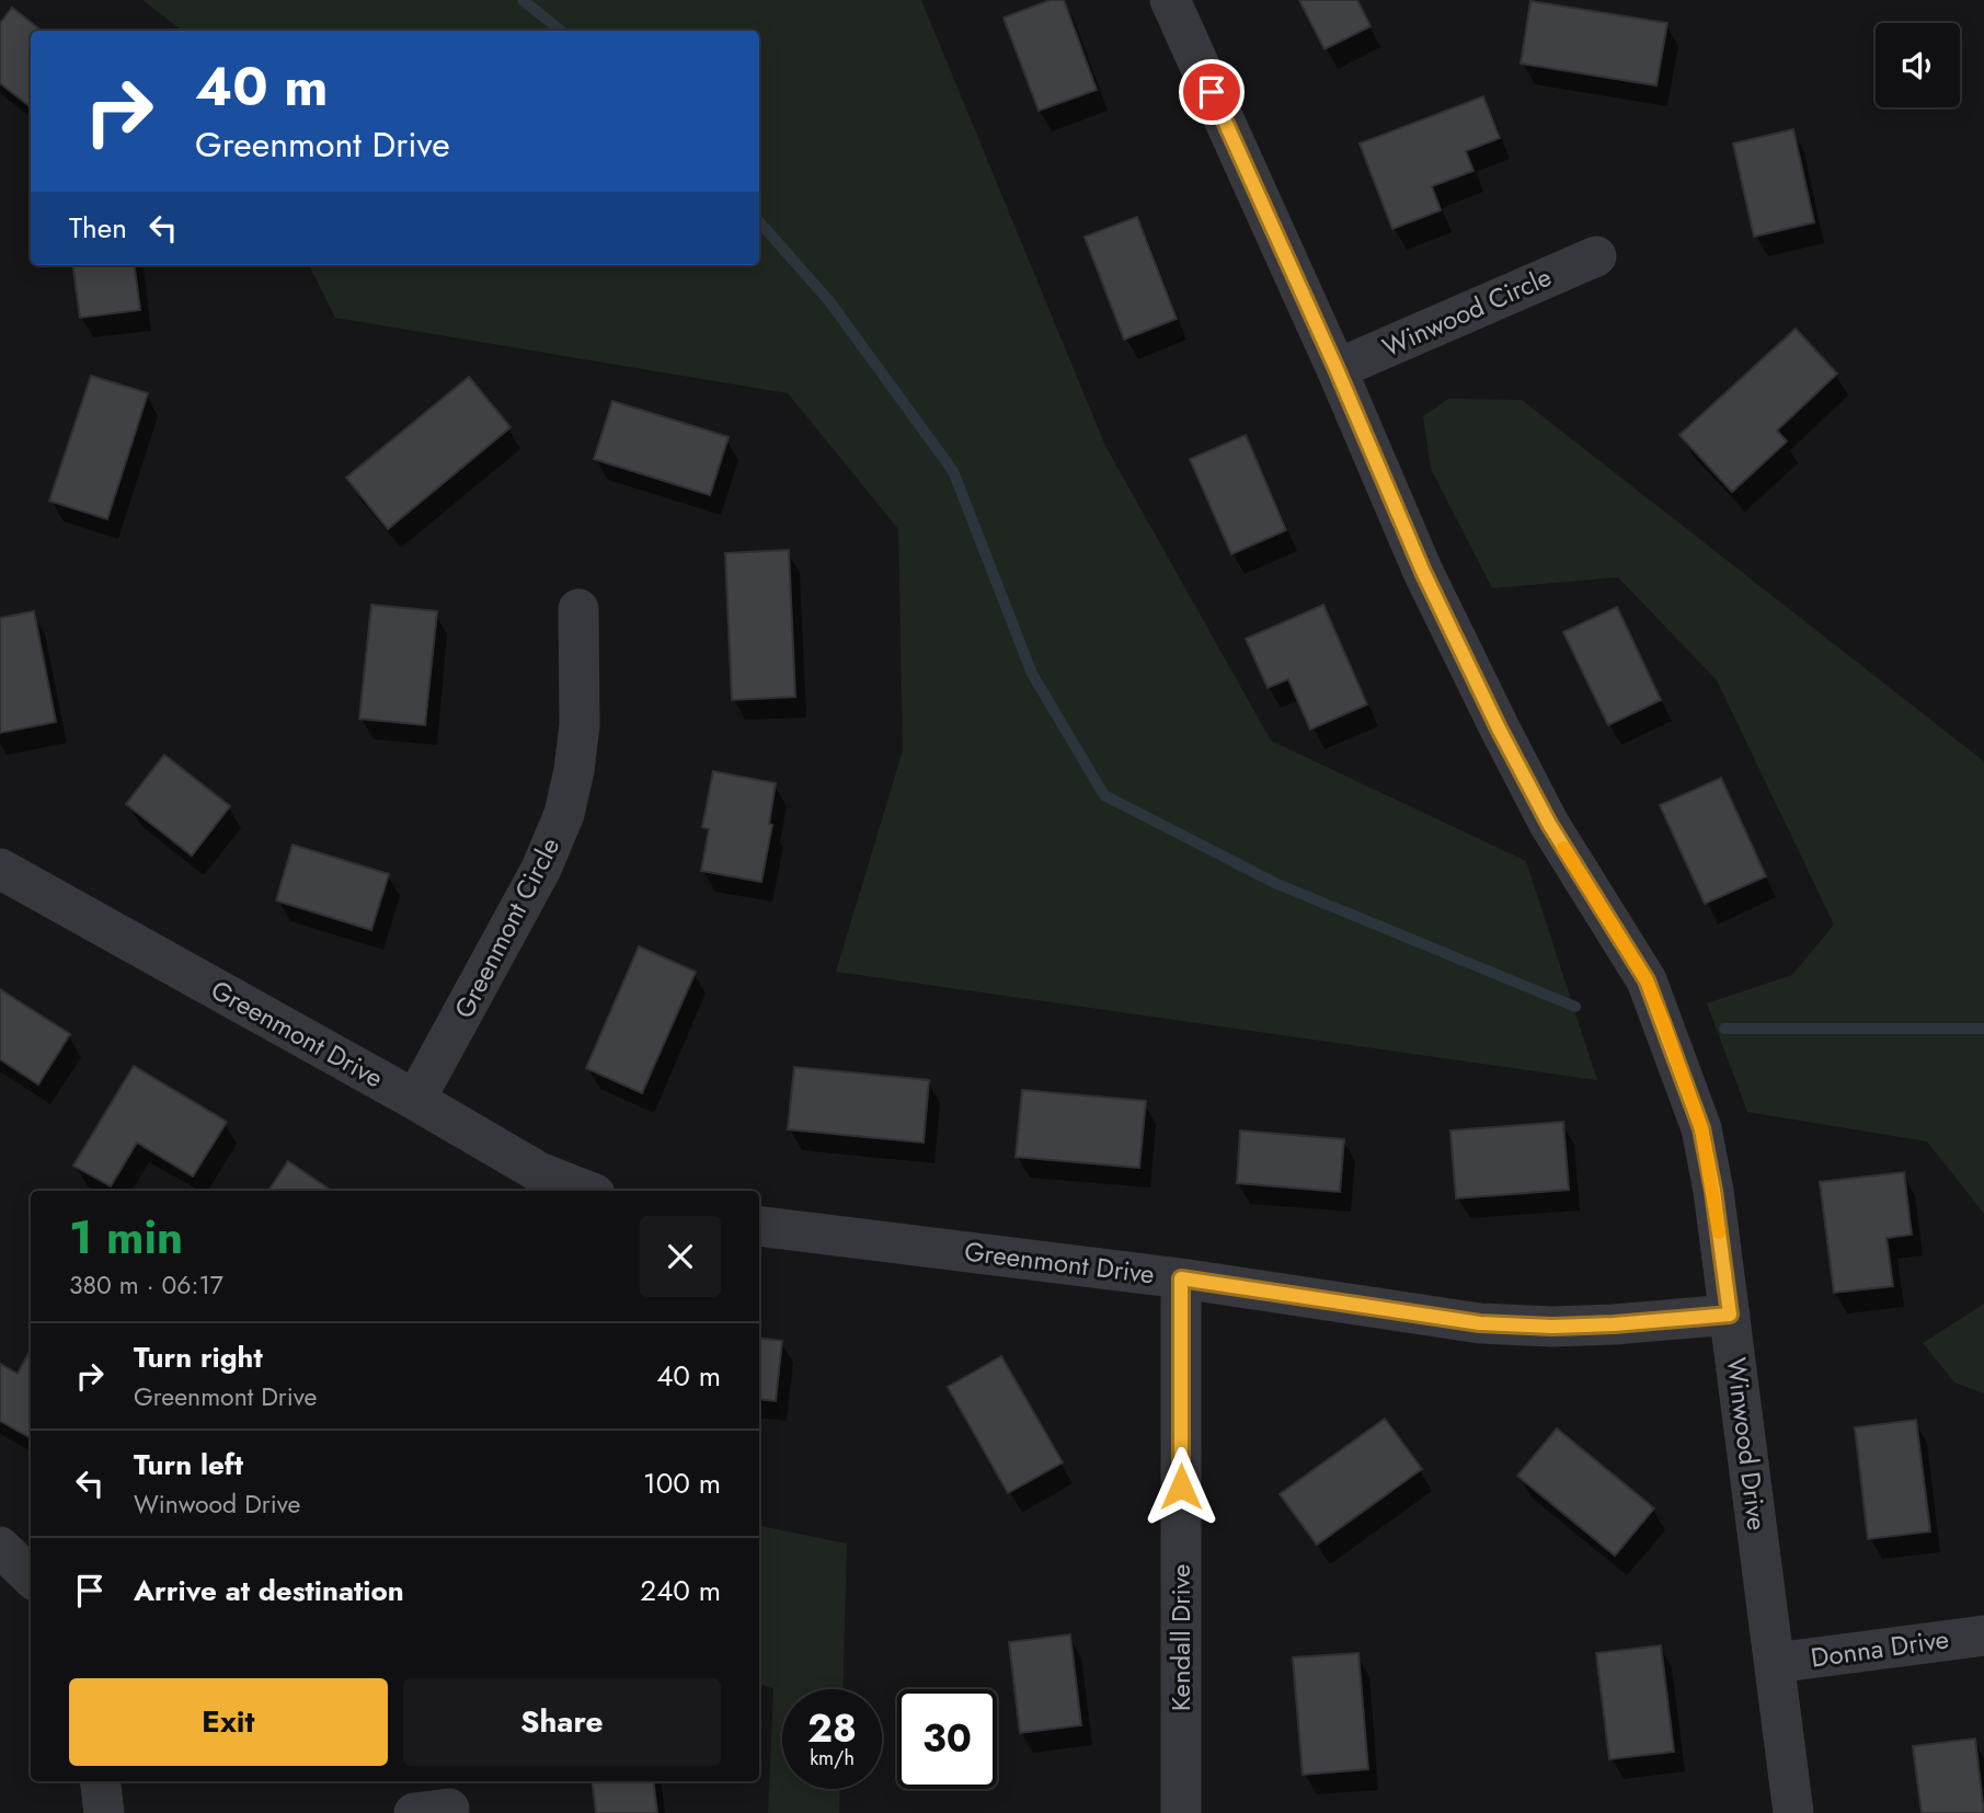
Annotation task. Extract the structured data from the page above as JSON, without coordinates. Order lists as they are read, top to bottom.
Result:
{
  "streets": {
    "street": [
      "Winwood Circle",
      "Greenmont Circle",
      "Greenmont Drive",
      "Winwood Drive",
      "Kendall Drive",
      "Donna Drive"
    ]
  },
  "crossings": [
    ["Winwood Circle", "Winwood Drive"],
    ["Greenmont Circle", "Greenmont Drive"],
    ["Greenmont Drive", "Winwood Drive"],
    ["Greenmont Drive", "Kendall Drive"],
    ["Winwood Drive", "Donna Drive"]
  ],
  "page": {
    "turn": ["40 m", "Greenmont Drive"],
    "then": "Then",
    "heading": ["1 min", "380 m · 06:17"],
    "list": [
      {
        "name": "Turn right",
        "note": "Greenmont Drive",
        "value": "40 m"
      },
      {
        "name": "Turn left",
        "note": "Winwood Drive",
        "value": "100 m"
      },
      {
        "name": "Arrive at destination",
        "value": "240 m"
      }
    ],
    "buttons": ["Exit", "Share"],
    "speed": "28 km/h",
    "limit": "30"
  }
}
